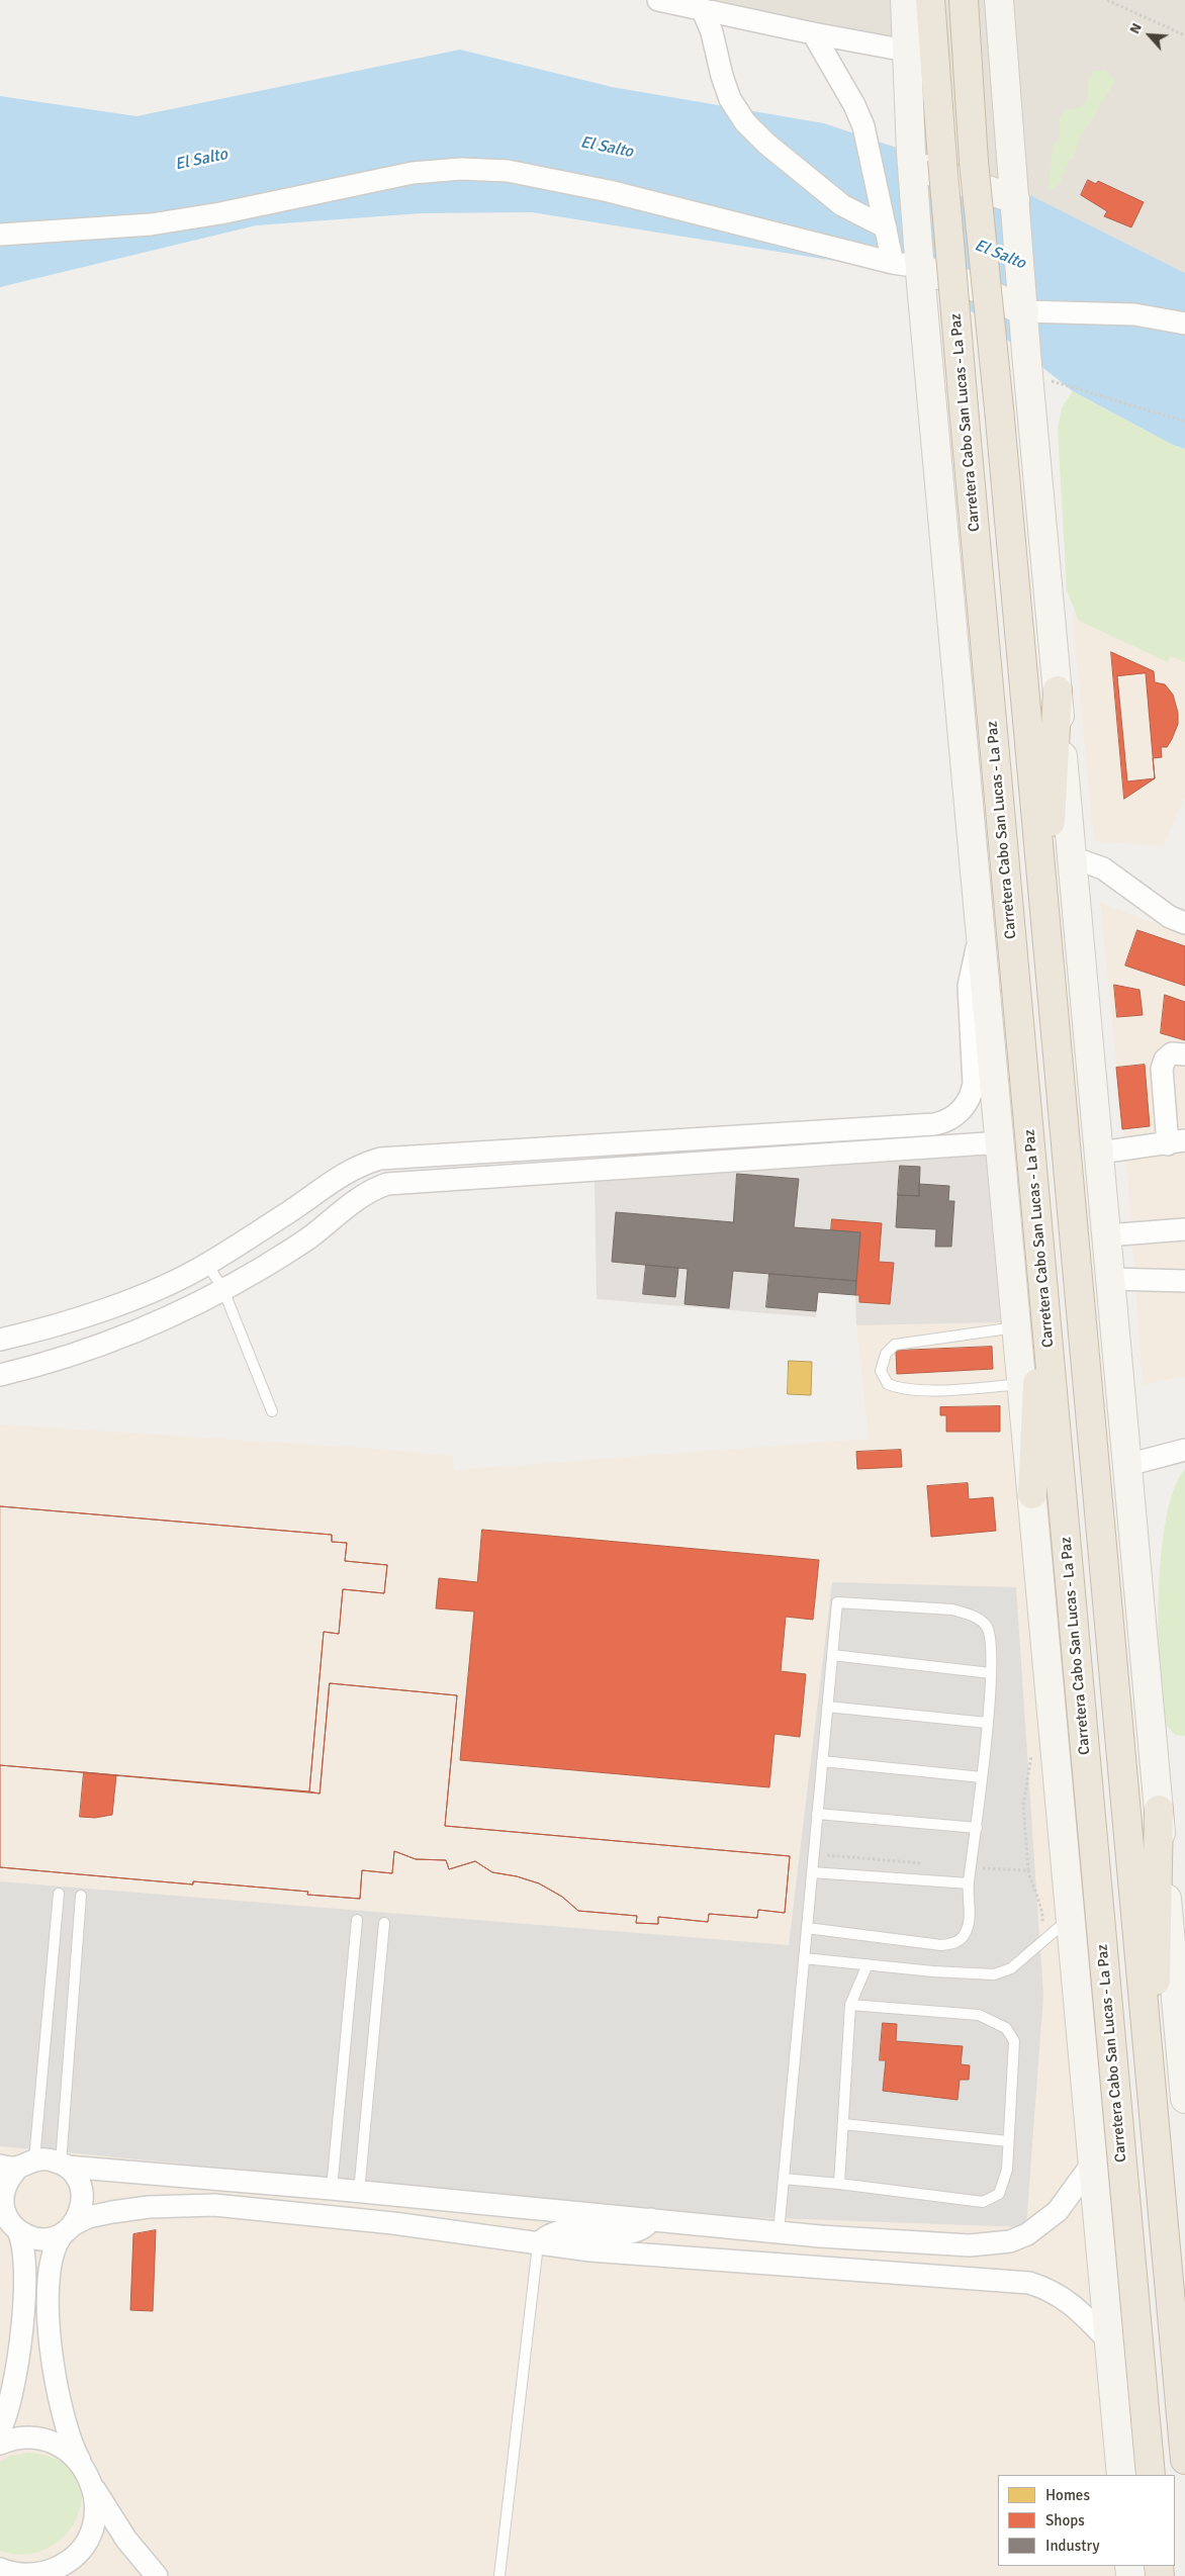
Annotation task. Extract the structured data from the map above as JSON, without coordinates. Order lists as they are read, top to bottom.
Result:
{
  "streets": {
    "highway": ["Carretera Cabo San Lucas - La Paz"]
  },
  "water": ["El Salto"],
  "legend": ["Homes", "Shops", "Industry"],
  "north": "top left"
}
